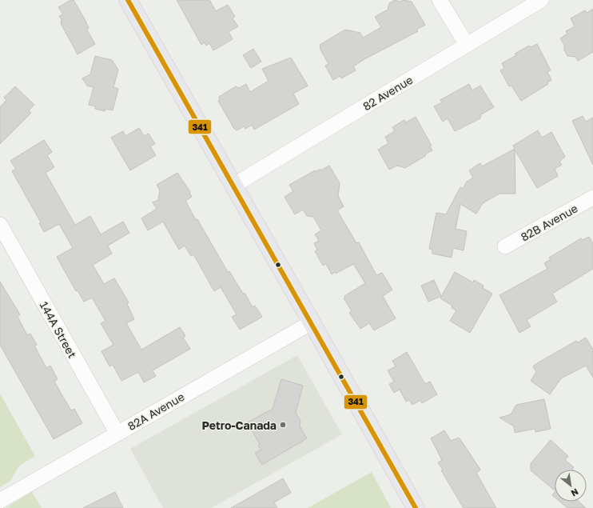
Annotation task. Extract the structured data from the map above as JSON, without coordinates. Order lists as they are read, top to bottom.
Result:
{
  "streets": {
    "street": [
      "82 Avenue",
      "82B Avenue",
      "144A Street",
      "82A Avenue"
    ]
  },
  "crossings": [
    ["144A Street", "82A Avenue"]
  ],
  "places": ["Petro-Canada"],
  "lines": ["transit line 341"],
  "north": "bottom right"
}
